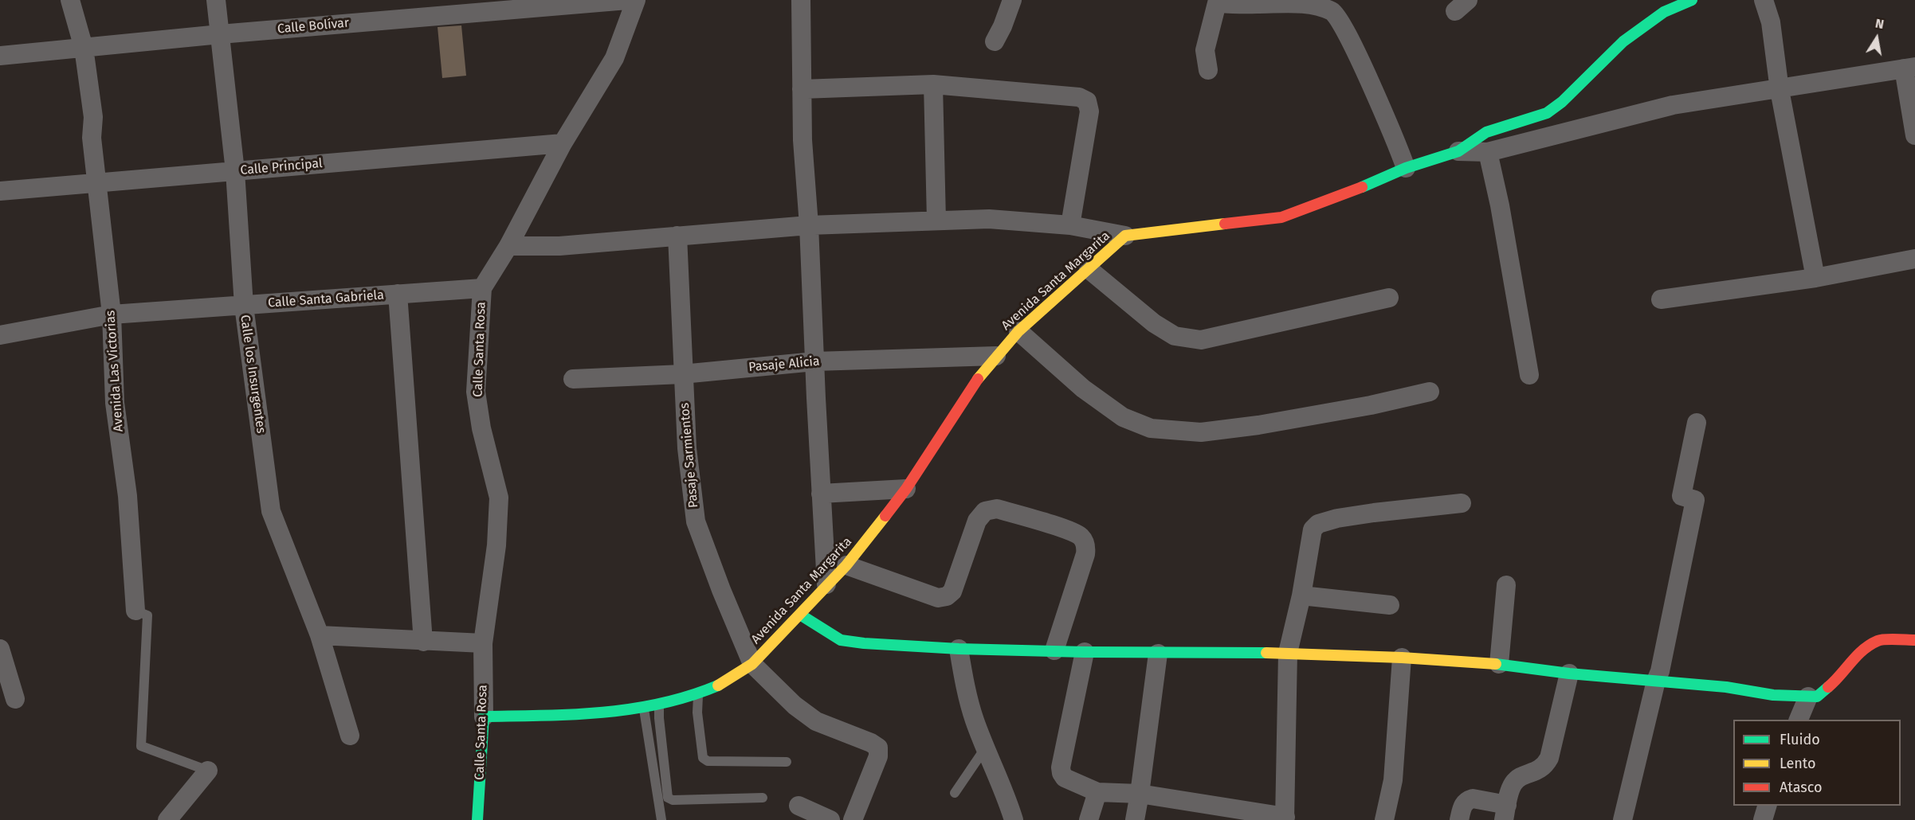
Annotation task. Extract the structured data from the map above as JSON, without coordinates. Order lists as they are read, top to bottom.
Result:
{
  "streets": {
    "street": [
      "Calle Bolívar",
      "Calle Principal",
      "Avenida Santa Margarita",
      "Calle Santa Gabriela",
      "Calle Santa Rosa",
      "Pasaje Alicia",
      "Avenida Las Victorias",
      "Calle los Insurgentes",
      "Pasaje Sarmientos"
    ]
  },
  "crossings": [
    ["Calle Bolívar", "Avenida Las Victorias"],
    ["Calle Bolívar", "Calle los Insurgentes"],
    ["Calle Principal", "Calle Santa Rosa"],
    ["Calle Principal", "Avenida Las Victorias"],
    ["Calle Principal", "Calle los Insurgentes"],
    ["Avenida Santa Margarita", "Calle Santa Rosa"],
    ["Avenida Santa Margarita", "Pasaje Alicia"],
    ["Avenida Santa Margarita", "Pasaje Sarmientos"],
    ["Calle Santa Gabriela", "Calle Santa Rosa"],
    ["Calle Santa Gabriela", "Avenida Las Victorias"],
    ["Calle Santa Gabriela", "Calle los Insurgentes"],
    ["Pasaje Alicia", "Pasaje Sarmientos"]
  ],
  "legend": ["Fluido", "Lento", "Atasco"],
  "north": "top"
}
